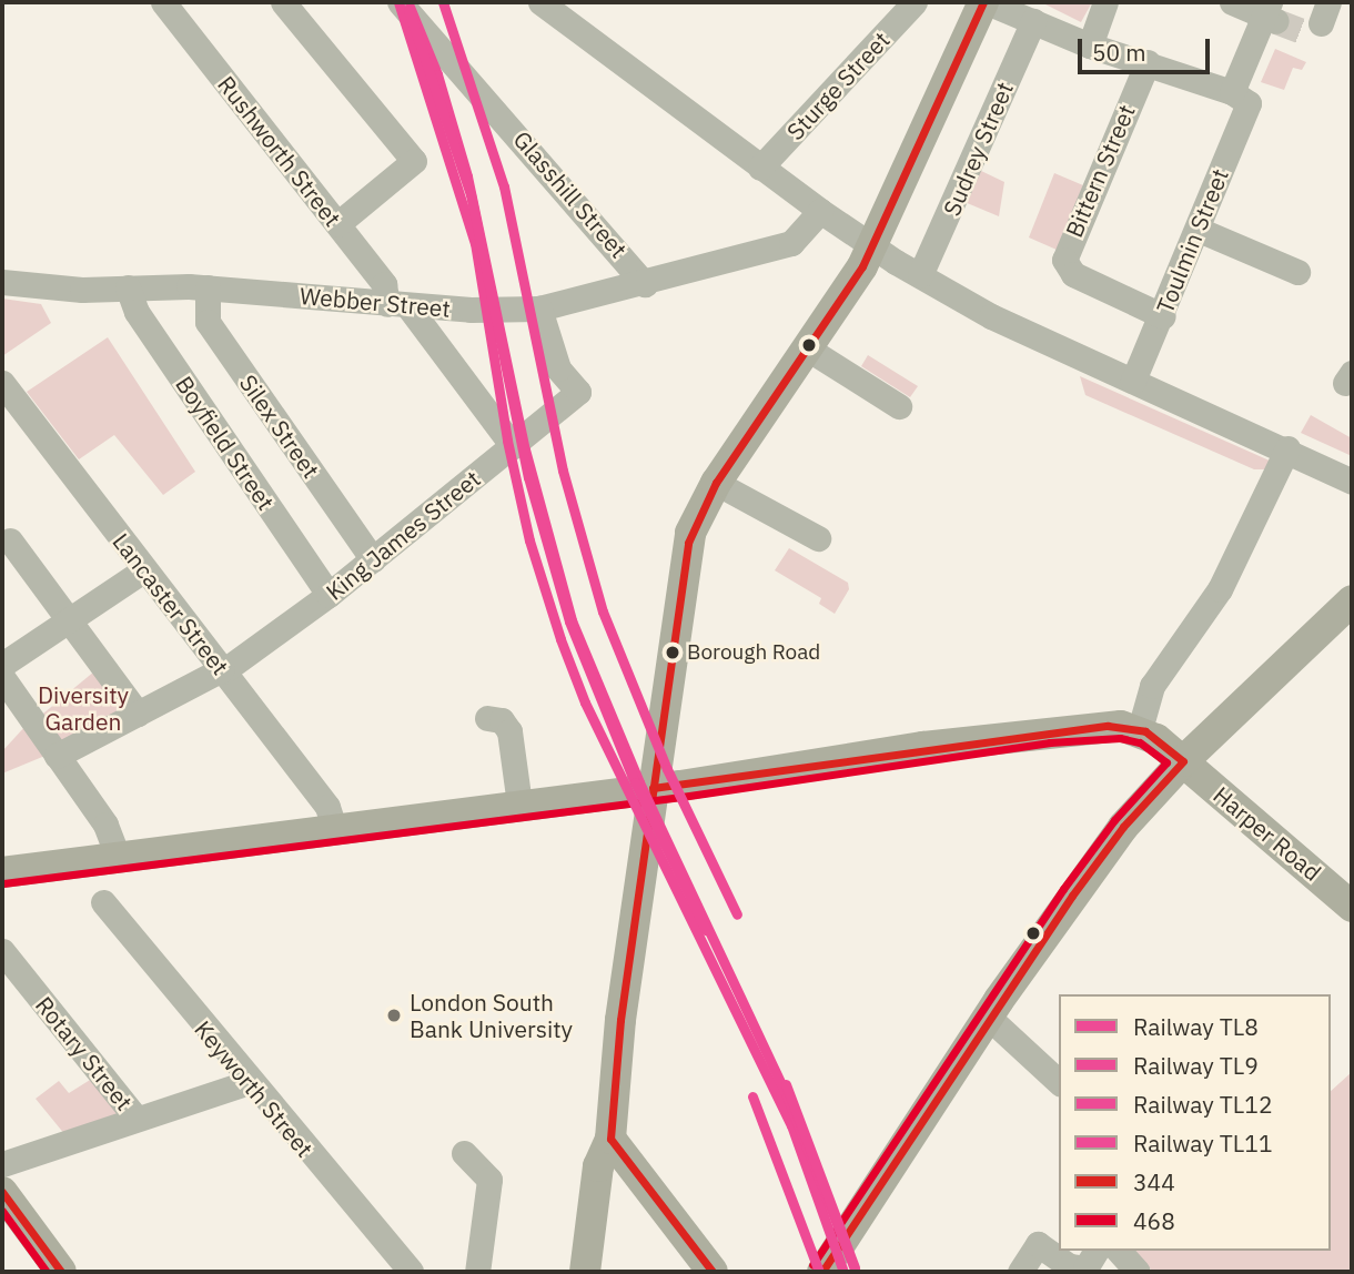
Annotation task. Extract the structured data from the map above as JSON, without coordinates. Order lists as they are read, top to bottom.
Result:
{
  "streets": {
    "main road": ["Harper Road"],
    "street": [
      "Sturge Street",
      "Sudrey Street",
      "Rushworth Street",
      "Bittern Street",
      "Glasshill Street",
      "Toulmin Street",
      "Webber Street",
      "Silex Street",
      "Boyfield Street",
      "King James Street",
      "Lancaster Street",
      "Rotary Street",
      "Keyworth Street"
    ]
  },
  "crossings": [
    ["Rushworth Street", "Webber Street"],
    ["Rushworth Street", "King James Street"],
    ["Bittern Street", "Toulmin Street"],
    ["Glasshill Street", "Webber Street"],
    ["Webber Street", "Silex Street"],
    ["Webber Street", "Boyfield Street"],
    ["Webber Street", "King James Street"],
    ["Silex Street", "King James Street"],
    ["Boyfield Street", "King James Street"],
    ["King James Street", "Lancaster Street"]
  ],
  "parks": ["Diversity Garden"],
  "places": ["Borough Road", "London South Bank University"],
  "lines": [
    "rail line TL8",
    "rail line TL12",
    "transit line 344",
    "rail line TL9",
    "rail line TL11",
    "transit line 468"
  ],
  "legend": [
    "Railway TL8",
    "Railway TL9",
    "Railway TL12",
    "Railway TL11",
    "344",
    "468"
  ],
  "scale_bar": "50 m"
}
